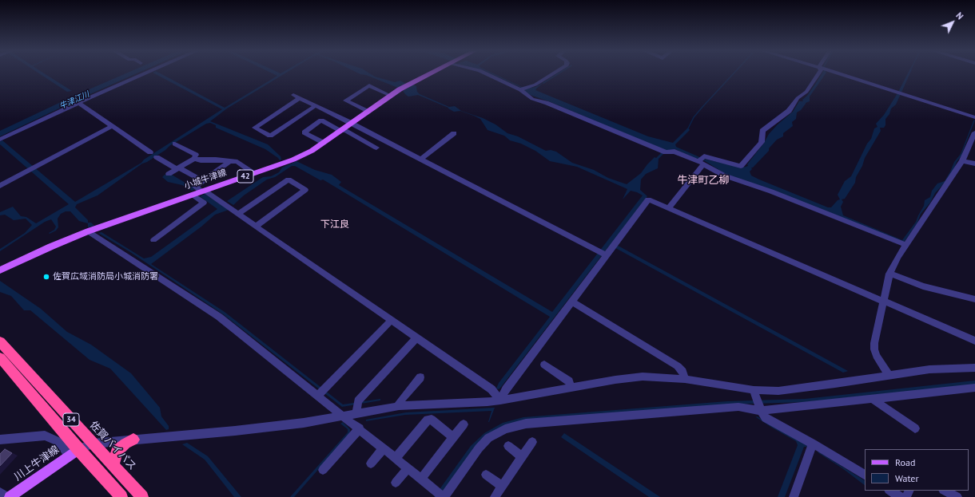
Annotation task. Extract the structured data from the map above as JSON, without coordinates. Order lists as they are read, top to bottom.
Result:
{
  "streets": {
    "highway": ["34", "佐賀バイパス"],
    "main road": ["42", "小城牛津線", "川上牛津線"]
  },
  "crossings": [
    ["34", "川上牛津線"]
  ],
  "districts": ["牛津町乙柳", "下江良"],
  "water": ["牛津江川"],
  "places": ["佐賀広域消防局小城消防署"],
  "legend": ["Road", "Water"],
  "north": "top right"
}
